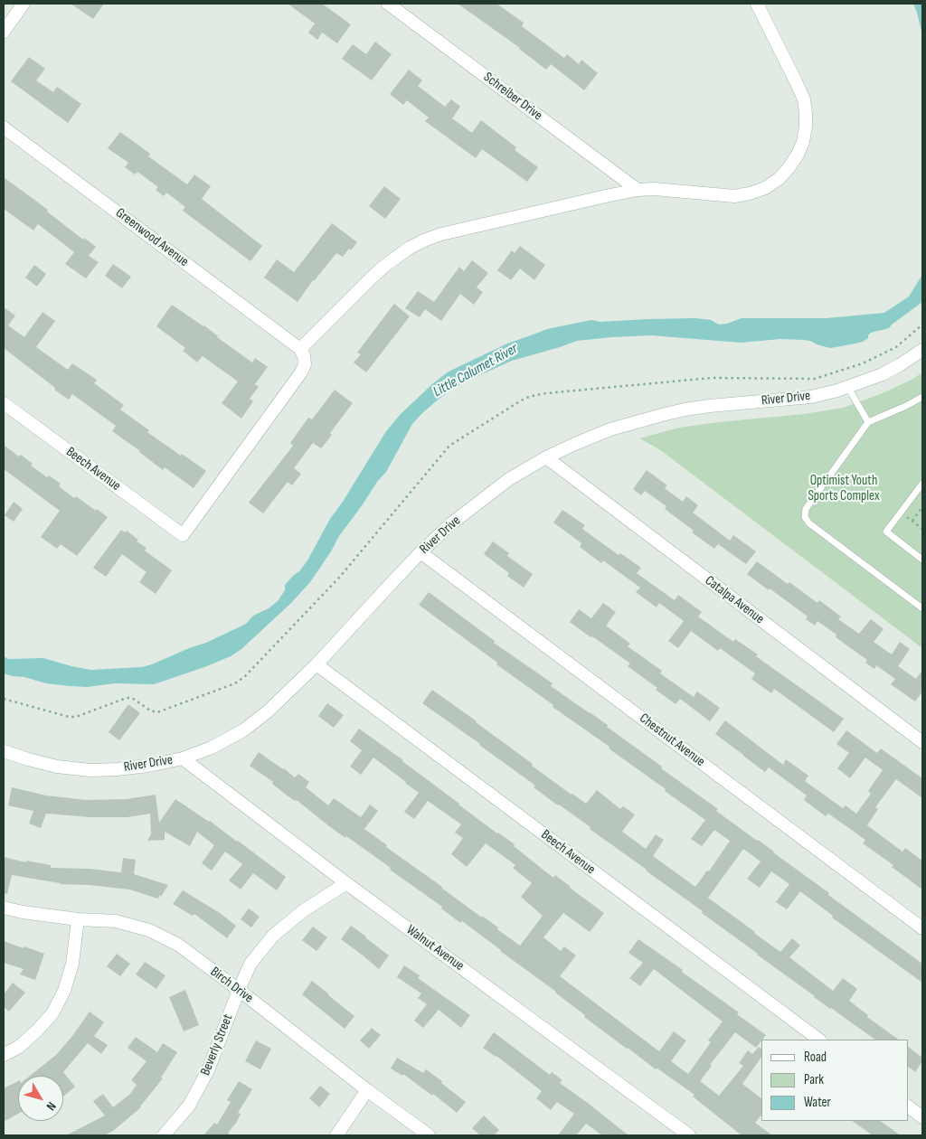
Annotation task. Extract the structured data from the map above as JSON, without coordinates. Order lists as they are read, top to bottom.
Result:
{
  "streets": {
    "street": [
      "Schreiber Drive",
      "Greenwood Avenue",
      "River Drive",
      "Beech Avenue",
      "Catalpa Avenue",
      "Chestnut Avenue",
      "Walnut Avenue",
      "Birch Drive",
      "Beverly Street"
    ]
  },
  "crossings": [
    ["Greenwood Avenue", "Beech Avenue"],
    ["River Drive", "Beech Avenue"],
    ["River Drive", "Catalpa Avenue"],
    ["River Drive", "Chestnut Avenue"],
    ["River Drive", "Walnut Avenue"],
    ["Walnut Avenue", "Beverly Street"],
    ["Birch Drive", "Beverly Street"]
  ],
  "water": ["Little Calumet River"],
  "parks": ["Optimist Youth Sports Complex"],
  "legend": ["Road", "Park", "Water"],
  "north": "bottom right"
}
